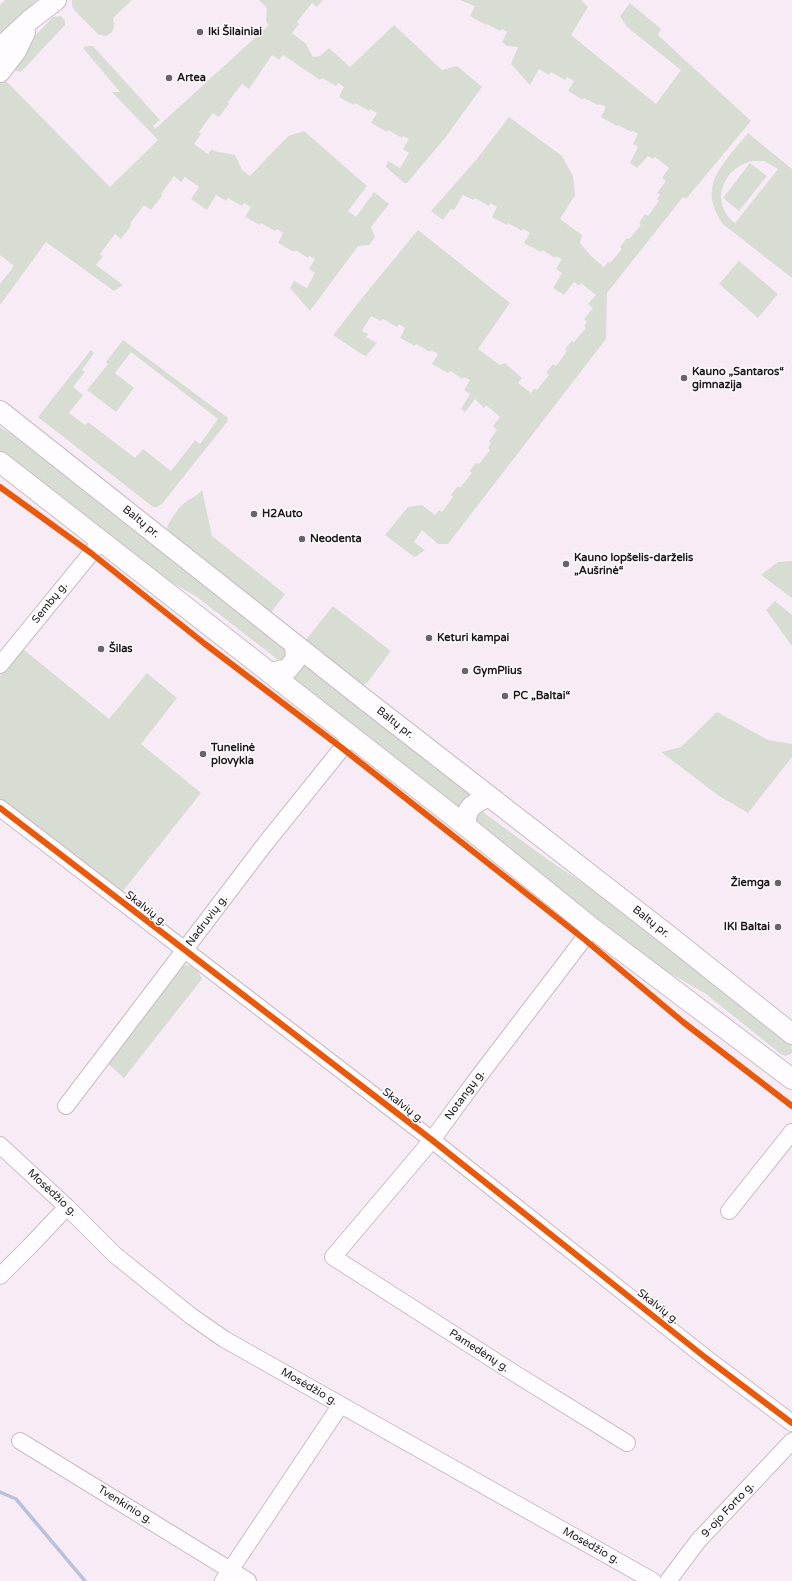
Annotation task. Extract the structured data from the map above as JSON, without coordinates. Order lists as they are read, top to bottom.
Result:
{
  "streets": {
    "main road": ["Baltų pr."],
    "street": [
      "Sembų g.",
      "Skalvių g.",
      "Nadruvių g.",
      "Notangų g.",
      "Mosėdžio g.",
      "Pamedėnų g.",
      "Tvenkinio g.",
      "9-ojo Forto g."
    ]
  },
  "crossings": [
    ["Skalvių g.", "Nadruvių g."],
    ["Skalvių g.", "Notangų g."],
    ["Notangų g.", "Pamedėnų g."]
  ],
  "places": [
    "Iki Šilainiai",
    "Artea",
    "Kauno „Santaros“ gimnazija",
    "H2Auto",
    "Neodenta",
    "Kauno lopšelis-darželis „Aušrinė“",
    "Keturi kampai",
    "Šilas",
    "GymPlius",
    "PC „Baltai“",
    "Tunelinė plovykla",
    "Žiemga",
    "IKI Baltai"
  ]
}
